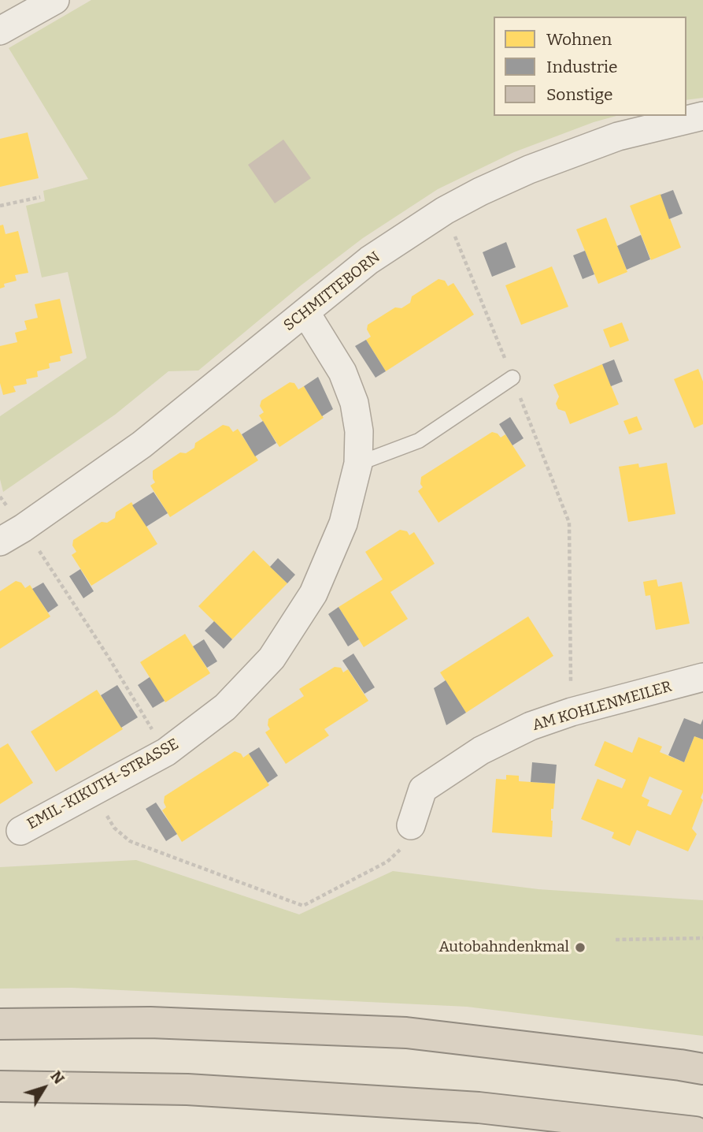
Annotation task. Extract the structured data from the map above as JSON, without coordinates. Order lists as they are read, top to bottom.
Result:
{
  "streets": {
    "street": ["SCHMITTEBORN", "AM KOHLENMEILER", "EMIL-KIKUTH-STRASSE"]
  },
  "crossings": [
    ["SCHMITTEBORN", "EMIL-KIKUTH-STRASSE"]
  ],
  "places": ["Autobahndenkmal"],
  "legend": ["Wohnen", "Industrie", "Sonstige"],
  "north": "top right"
}
